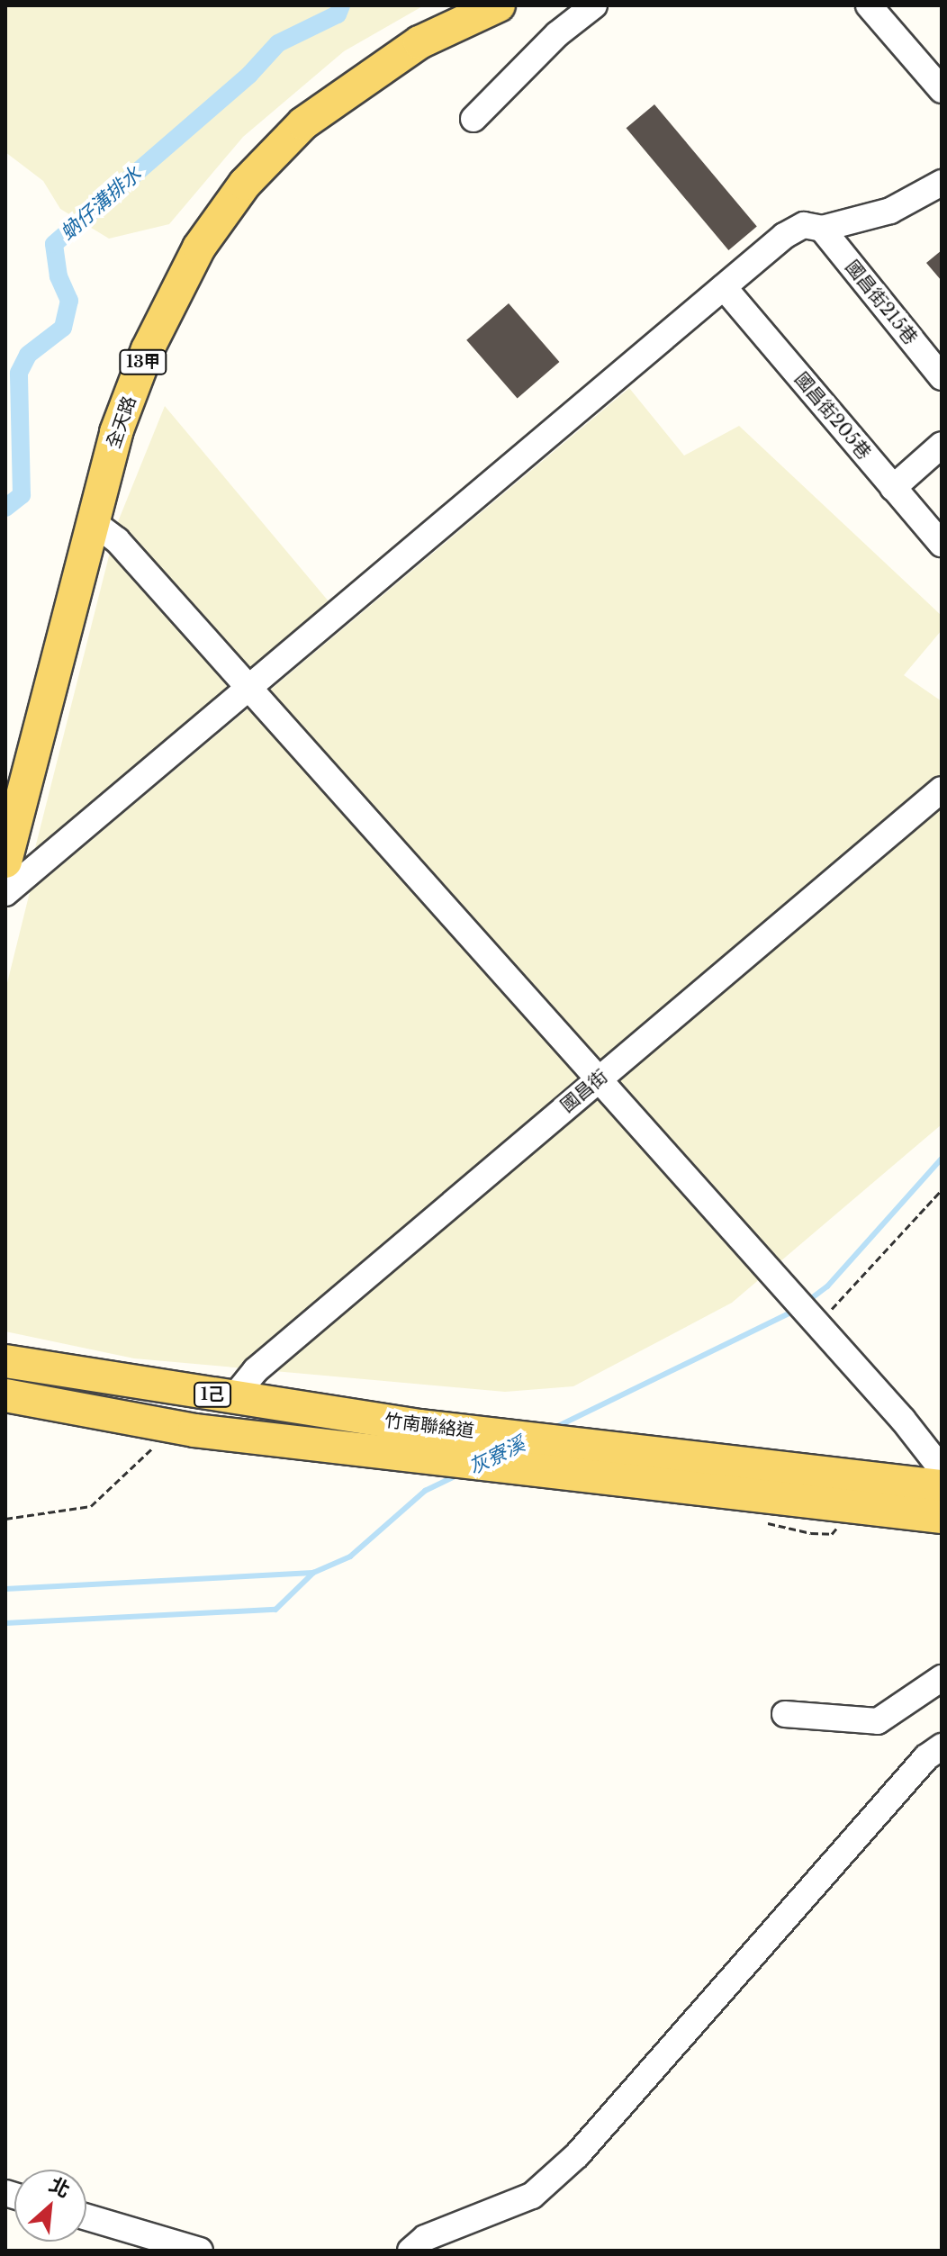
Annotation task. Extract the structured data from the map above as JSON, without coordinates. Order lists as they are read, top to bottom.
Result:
{
  "streets": {
    "main road": [
      "13甲",
      "全天路",
      "1己",
      "竹南聯絡道"
    ],
    "street": ["國昌街215巷", "國昌街205巷", "國昌街"]
  },
  "crossings": [
    ["國昌街", "竹南聯絡道"]
  ],
  "water": ["蚋仔溝排水", "灰寮溪"],
  "north": "top right"
}
